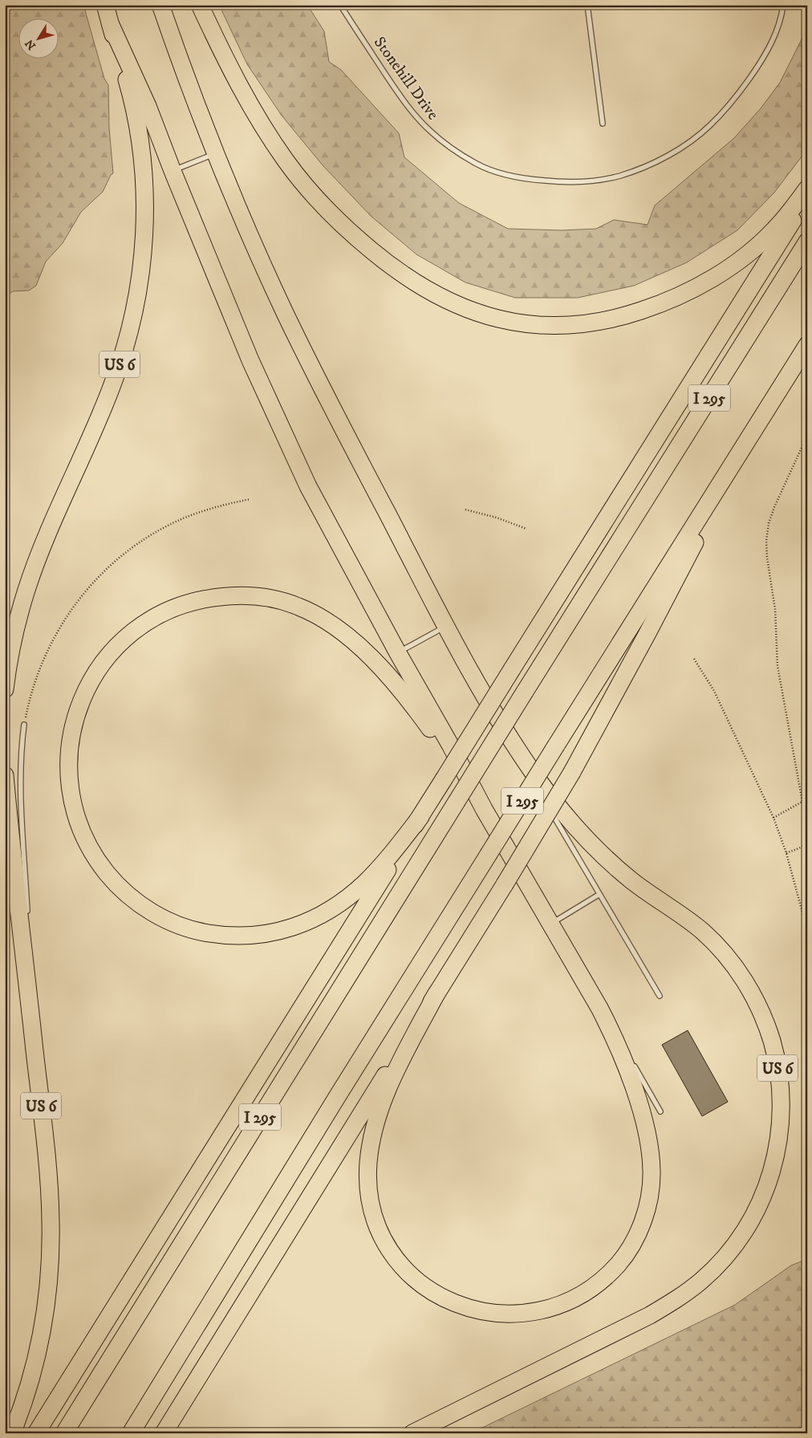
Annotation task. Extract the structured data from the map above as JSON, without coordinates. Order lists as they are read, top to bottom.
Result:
{
  "streets": {
    "highway": ["US 6", "I 295"],
    "lane": ["Stonehill Drive"]
  },
  "north": "bottom left"
}
